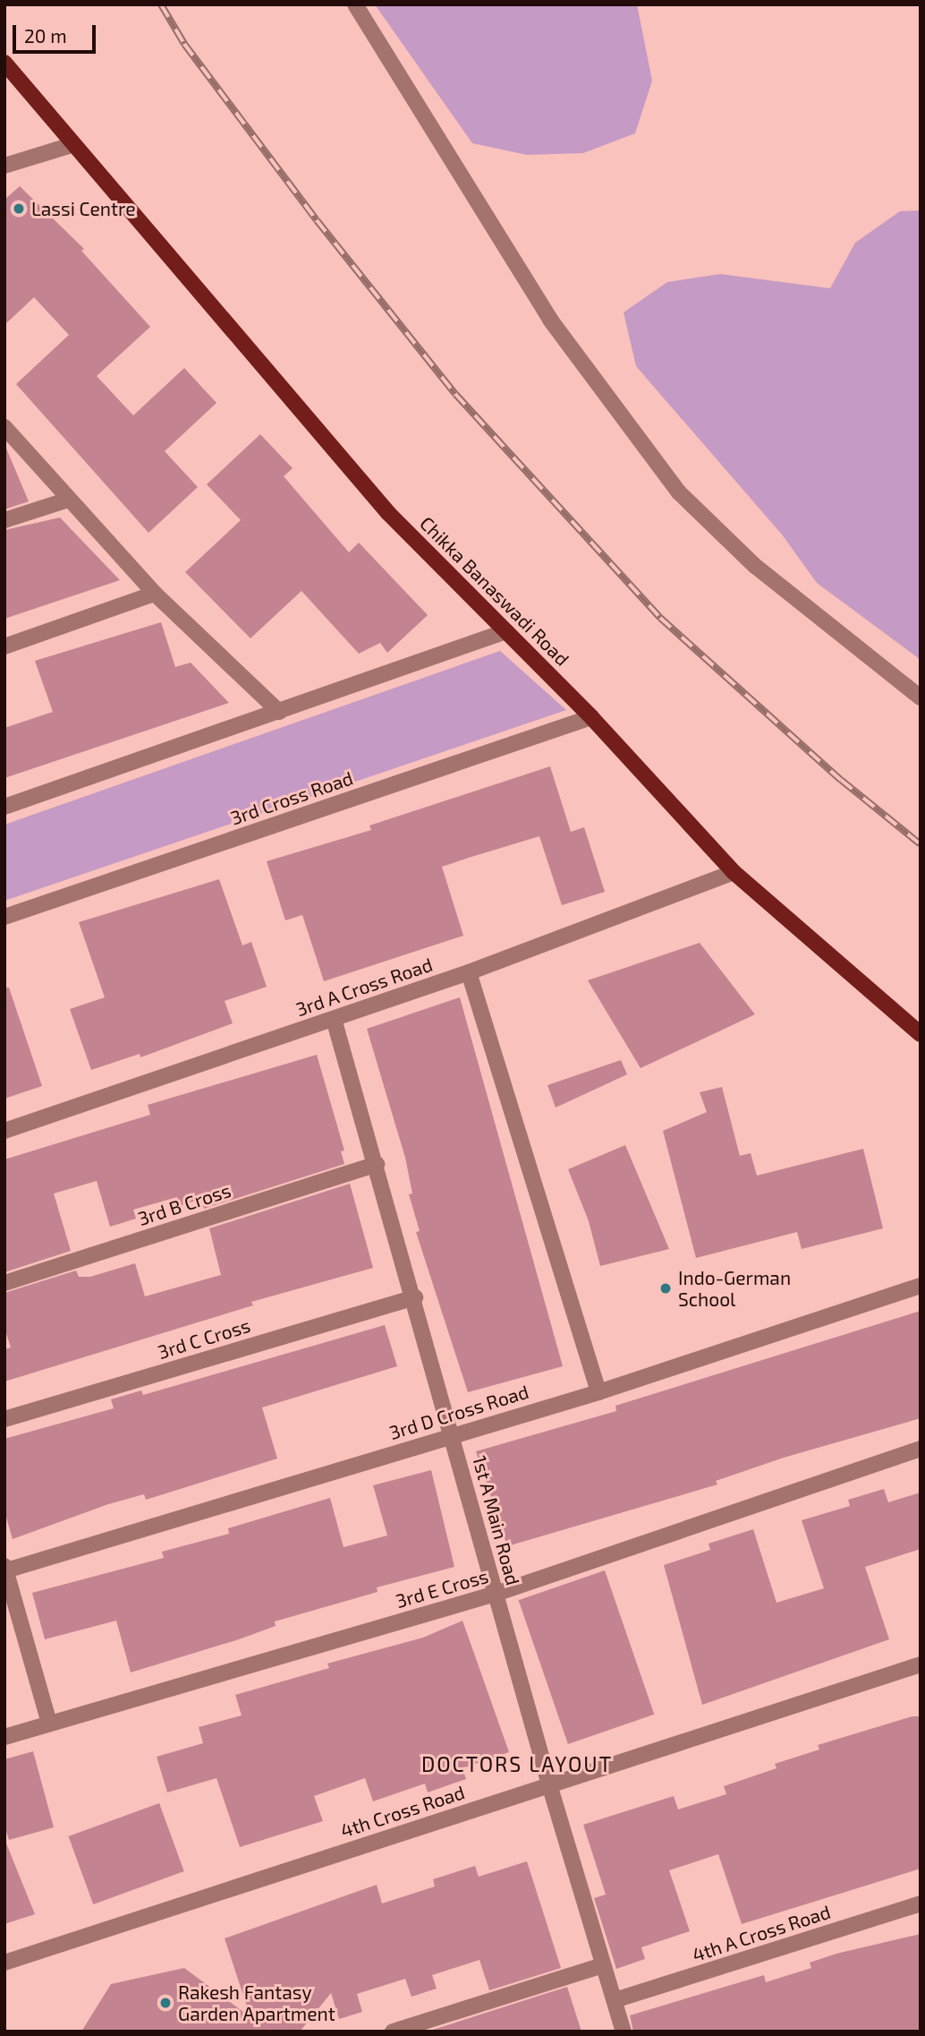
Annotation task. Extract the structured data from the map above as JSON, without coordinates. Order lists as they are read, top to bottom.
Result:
{
  "streets": {
    "main road": ["Chikka Banaswadi Road"],
    "street": [
      "3rd Cross Road",
      "3rd A Cross Road",
      "3rd B Cross",
      "3rd C Cross",
      "3rd D Cross Road",
      "1st A Main Road",
      "3rd E Cross",
      "4th Cross Road",
      "4th A Cross Road"
    ]
  },
  "crossings": [
    ["Chikka Banaswadi Road", "3rd Cross Road"],
    ["Chikka Banaswadi Road", "3rd A Cross Road"],
    ["3rd A Cross Road", "1st A Main Road"],
    ["3rd B Cross", "1st A Main Road"],
    ["3rd C Cross", "1st A Main Road"],
    ["3rd D Cross Road", "1st A Main Road"],
    ["1st A Main Road", "3rd E Cross"],
    ["1st A Main Road", "4th Cross Road"],
    ["1st A Main Road", "4th A Cross Road"]
  ],
  "districts": ["DOCTORS LAYOUT"],
  "places": ["Lassi Centre", "Indo-German School", "Rakesh Fantasy Garden Apartment"],
  "scale_bar": "20 m"
}
